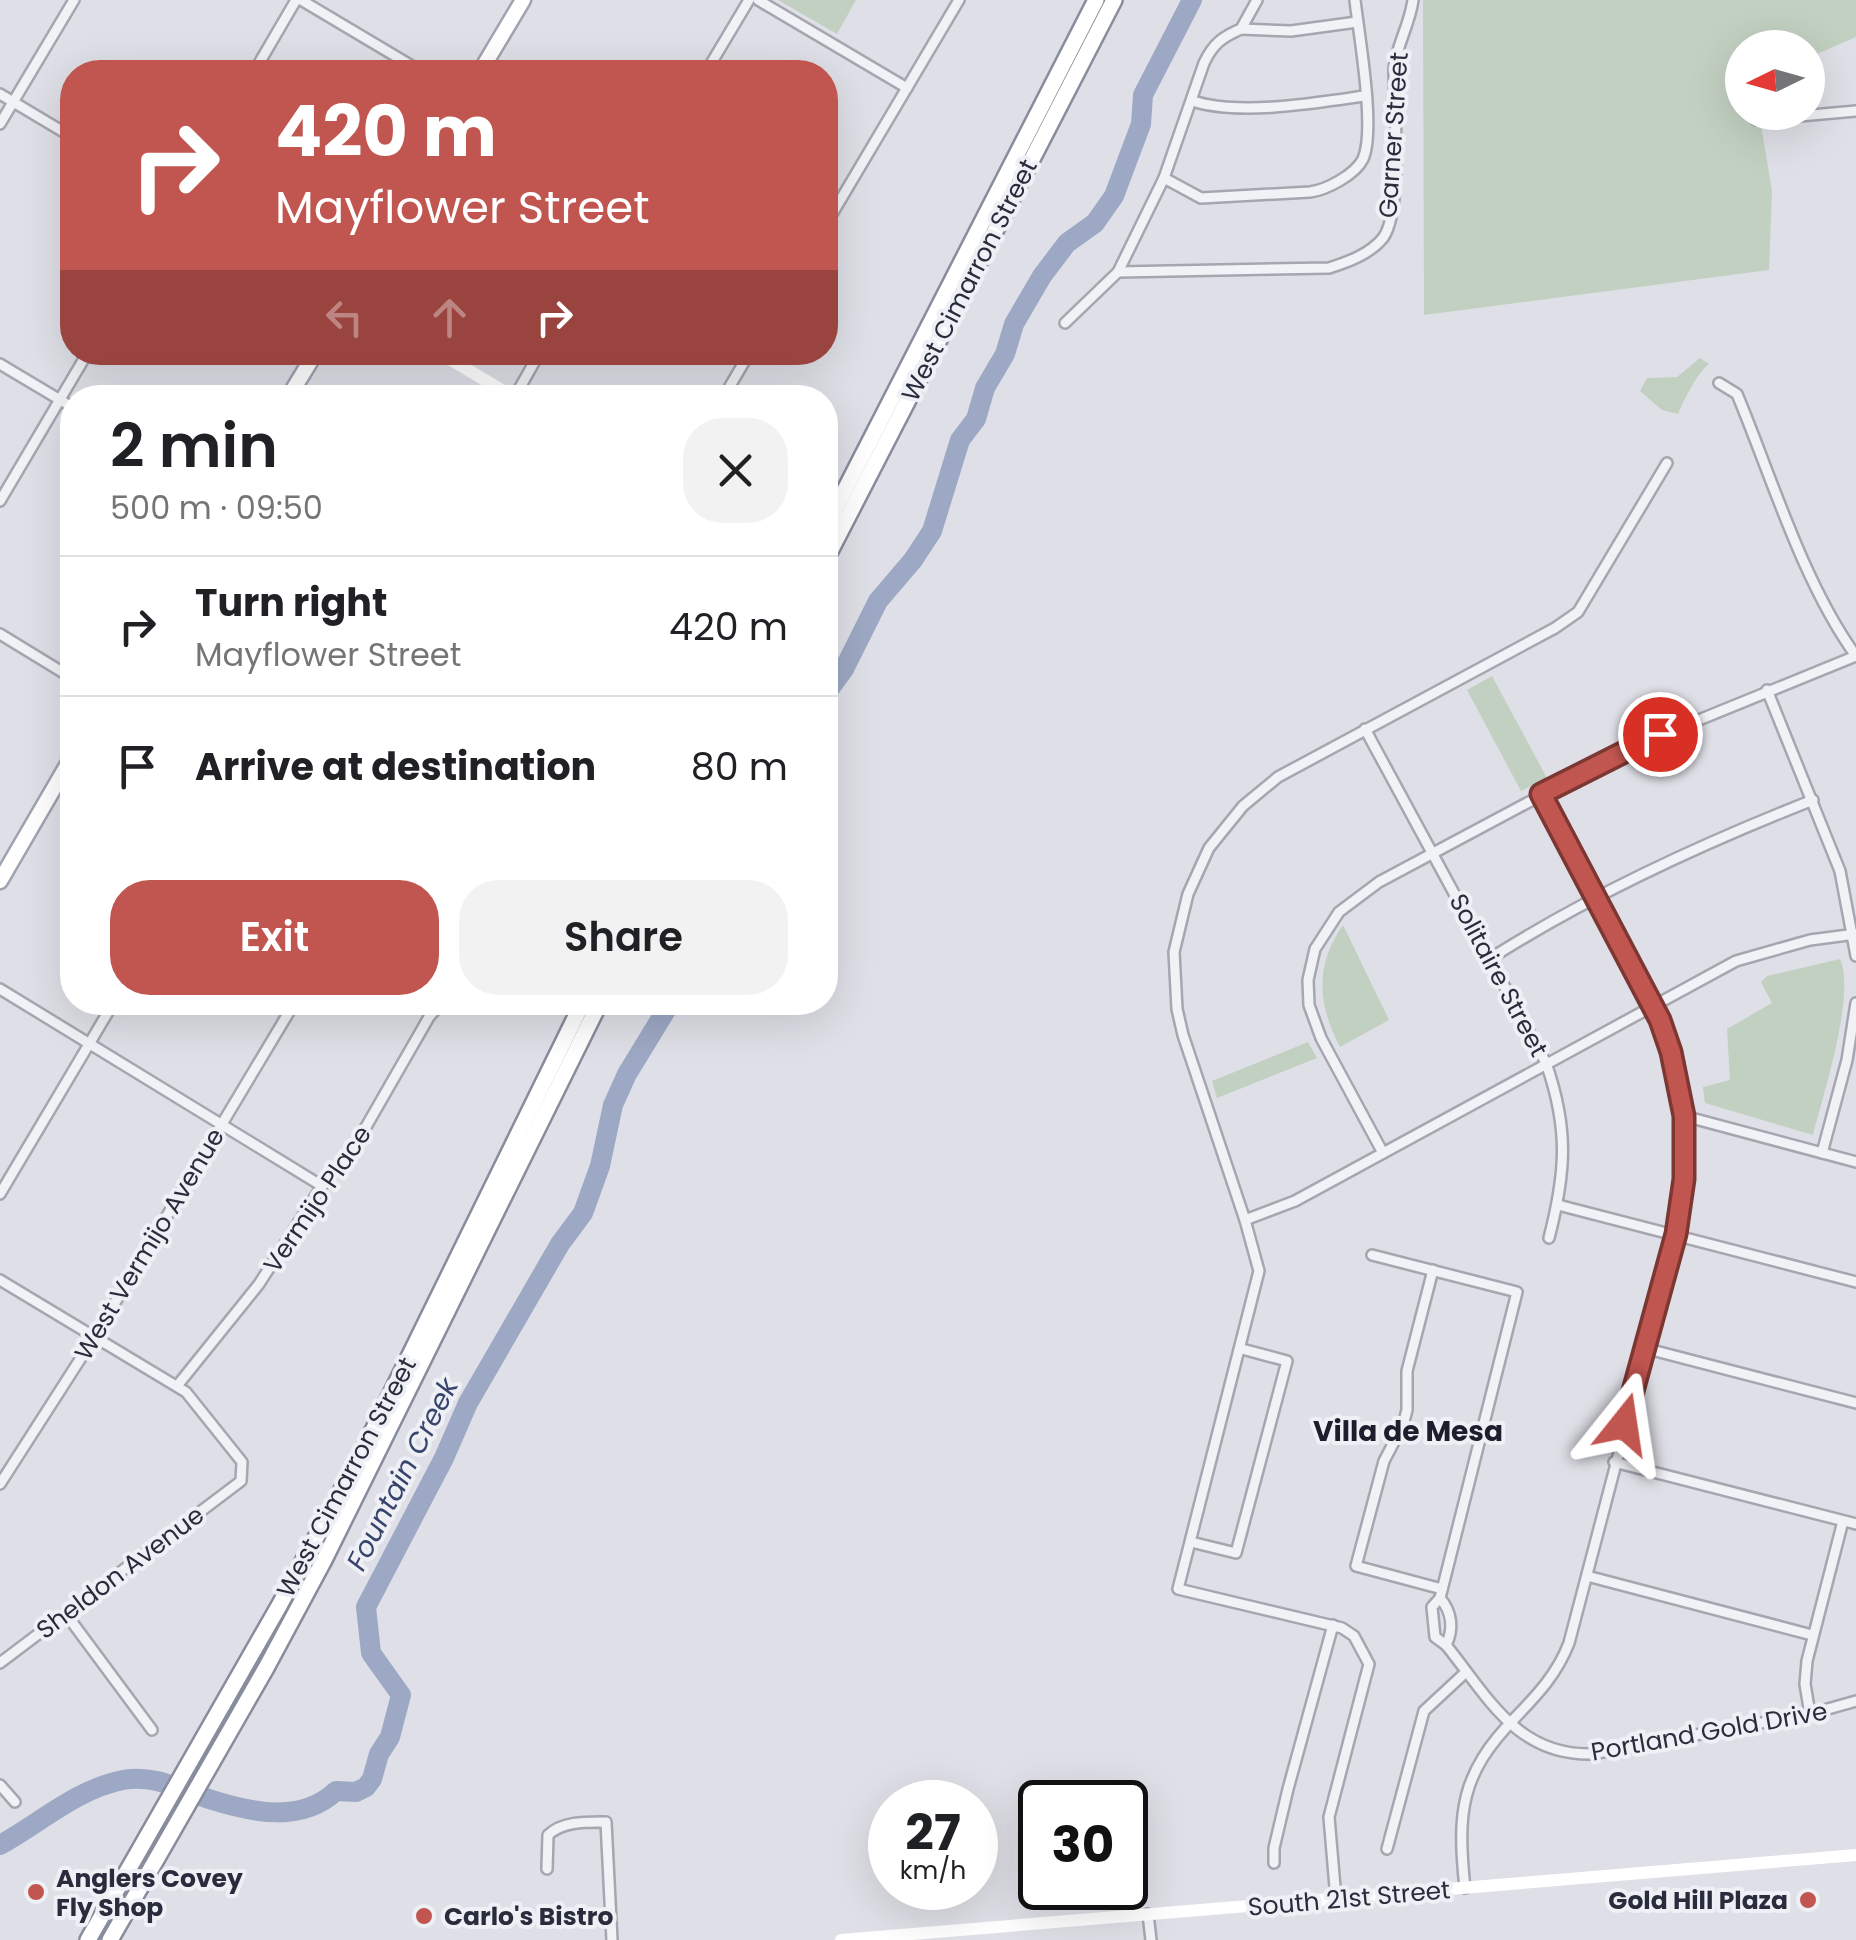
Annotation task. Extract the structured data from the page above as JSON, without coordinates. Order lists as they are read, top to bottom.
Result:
{
  "streets": {
    "highway": ["West Cimarron Street"],
    "main road": ["South 21st Street"],
    "street": [
      "Garner Street",
      "Solitaire Street",
      "Vermijo Place",
      "West Vermijo Avenue",
      "Sheldon Avenue",
      "Portland Gold Drive"
    ]
  },
  "crossings": [
    ["Vermijo Place", "Sheldon Avenue"]
  ],
  "districts": ["Villa de Mesa"],
  "water": ["Fountain Creek"],
  "places": ["Anglers Covey Fly Shop", "Gold Hill Plaza", "Carlo's Bistro"],
  "north": "left",
  "page": {
    "turn": ["420 m", "Mayflower Street"],
    "heading": ["2 min", "500 m · 09:50"],
    "list": [
      {
        "name": "Turn right",
        "note": "Mayflower Street",
        "value": "420 m"
      },
      {
        "name": "Arrive at destination",
        "value": "80 m"
      }
    ],
    "buttons": ["Exit", "Share"],
    "speed": "27 km/h",
    "limit": "30"
  }
}
